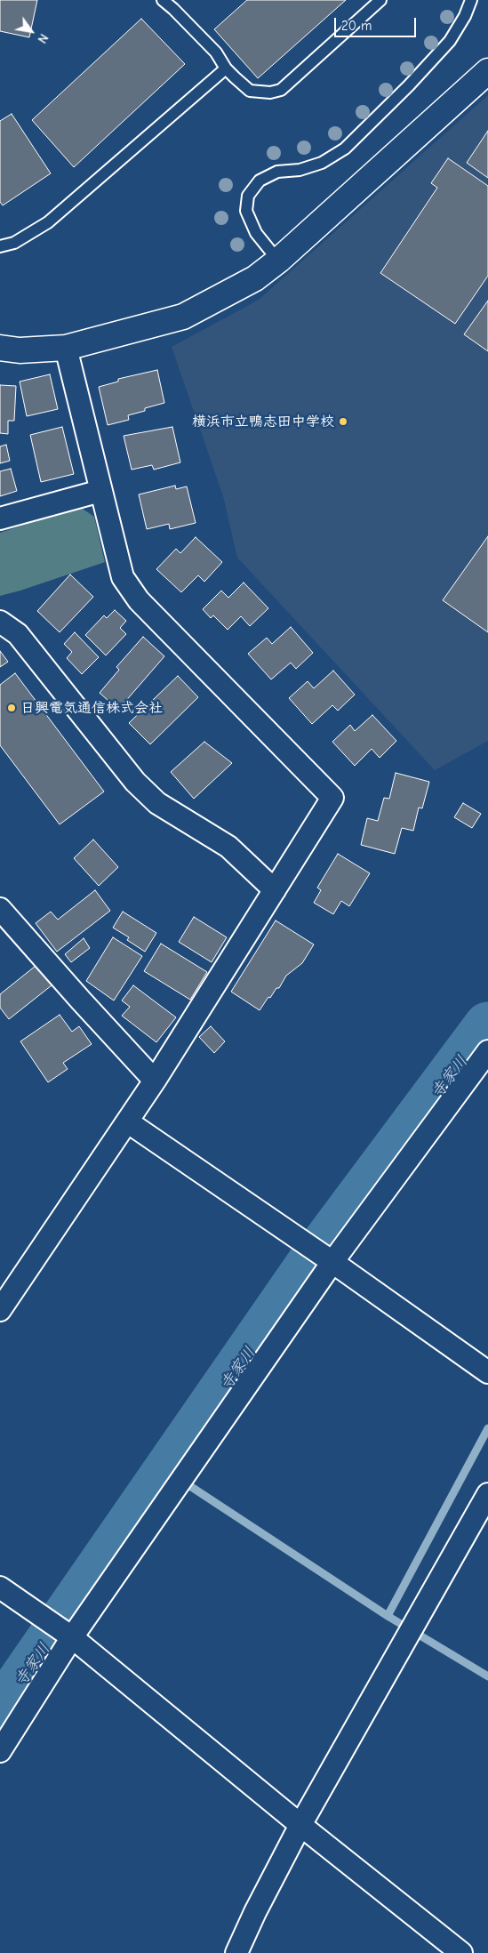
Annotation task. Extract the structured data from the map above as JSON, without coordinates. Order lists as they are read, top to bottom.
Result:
{
  "water": ["寺家川"],
  "places": ["横浜市立鴨志田中学校", "日興電気通信株式会社"],
  "scale_bar": "20 m",
  "north": "bottom right"
}
